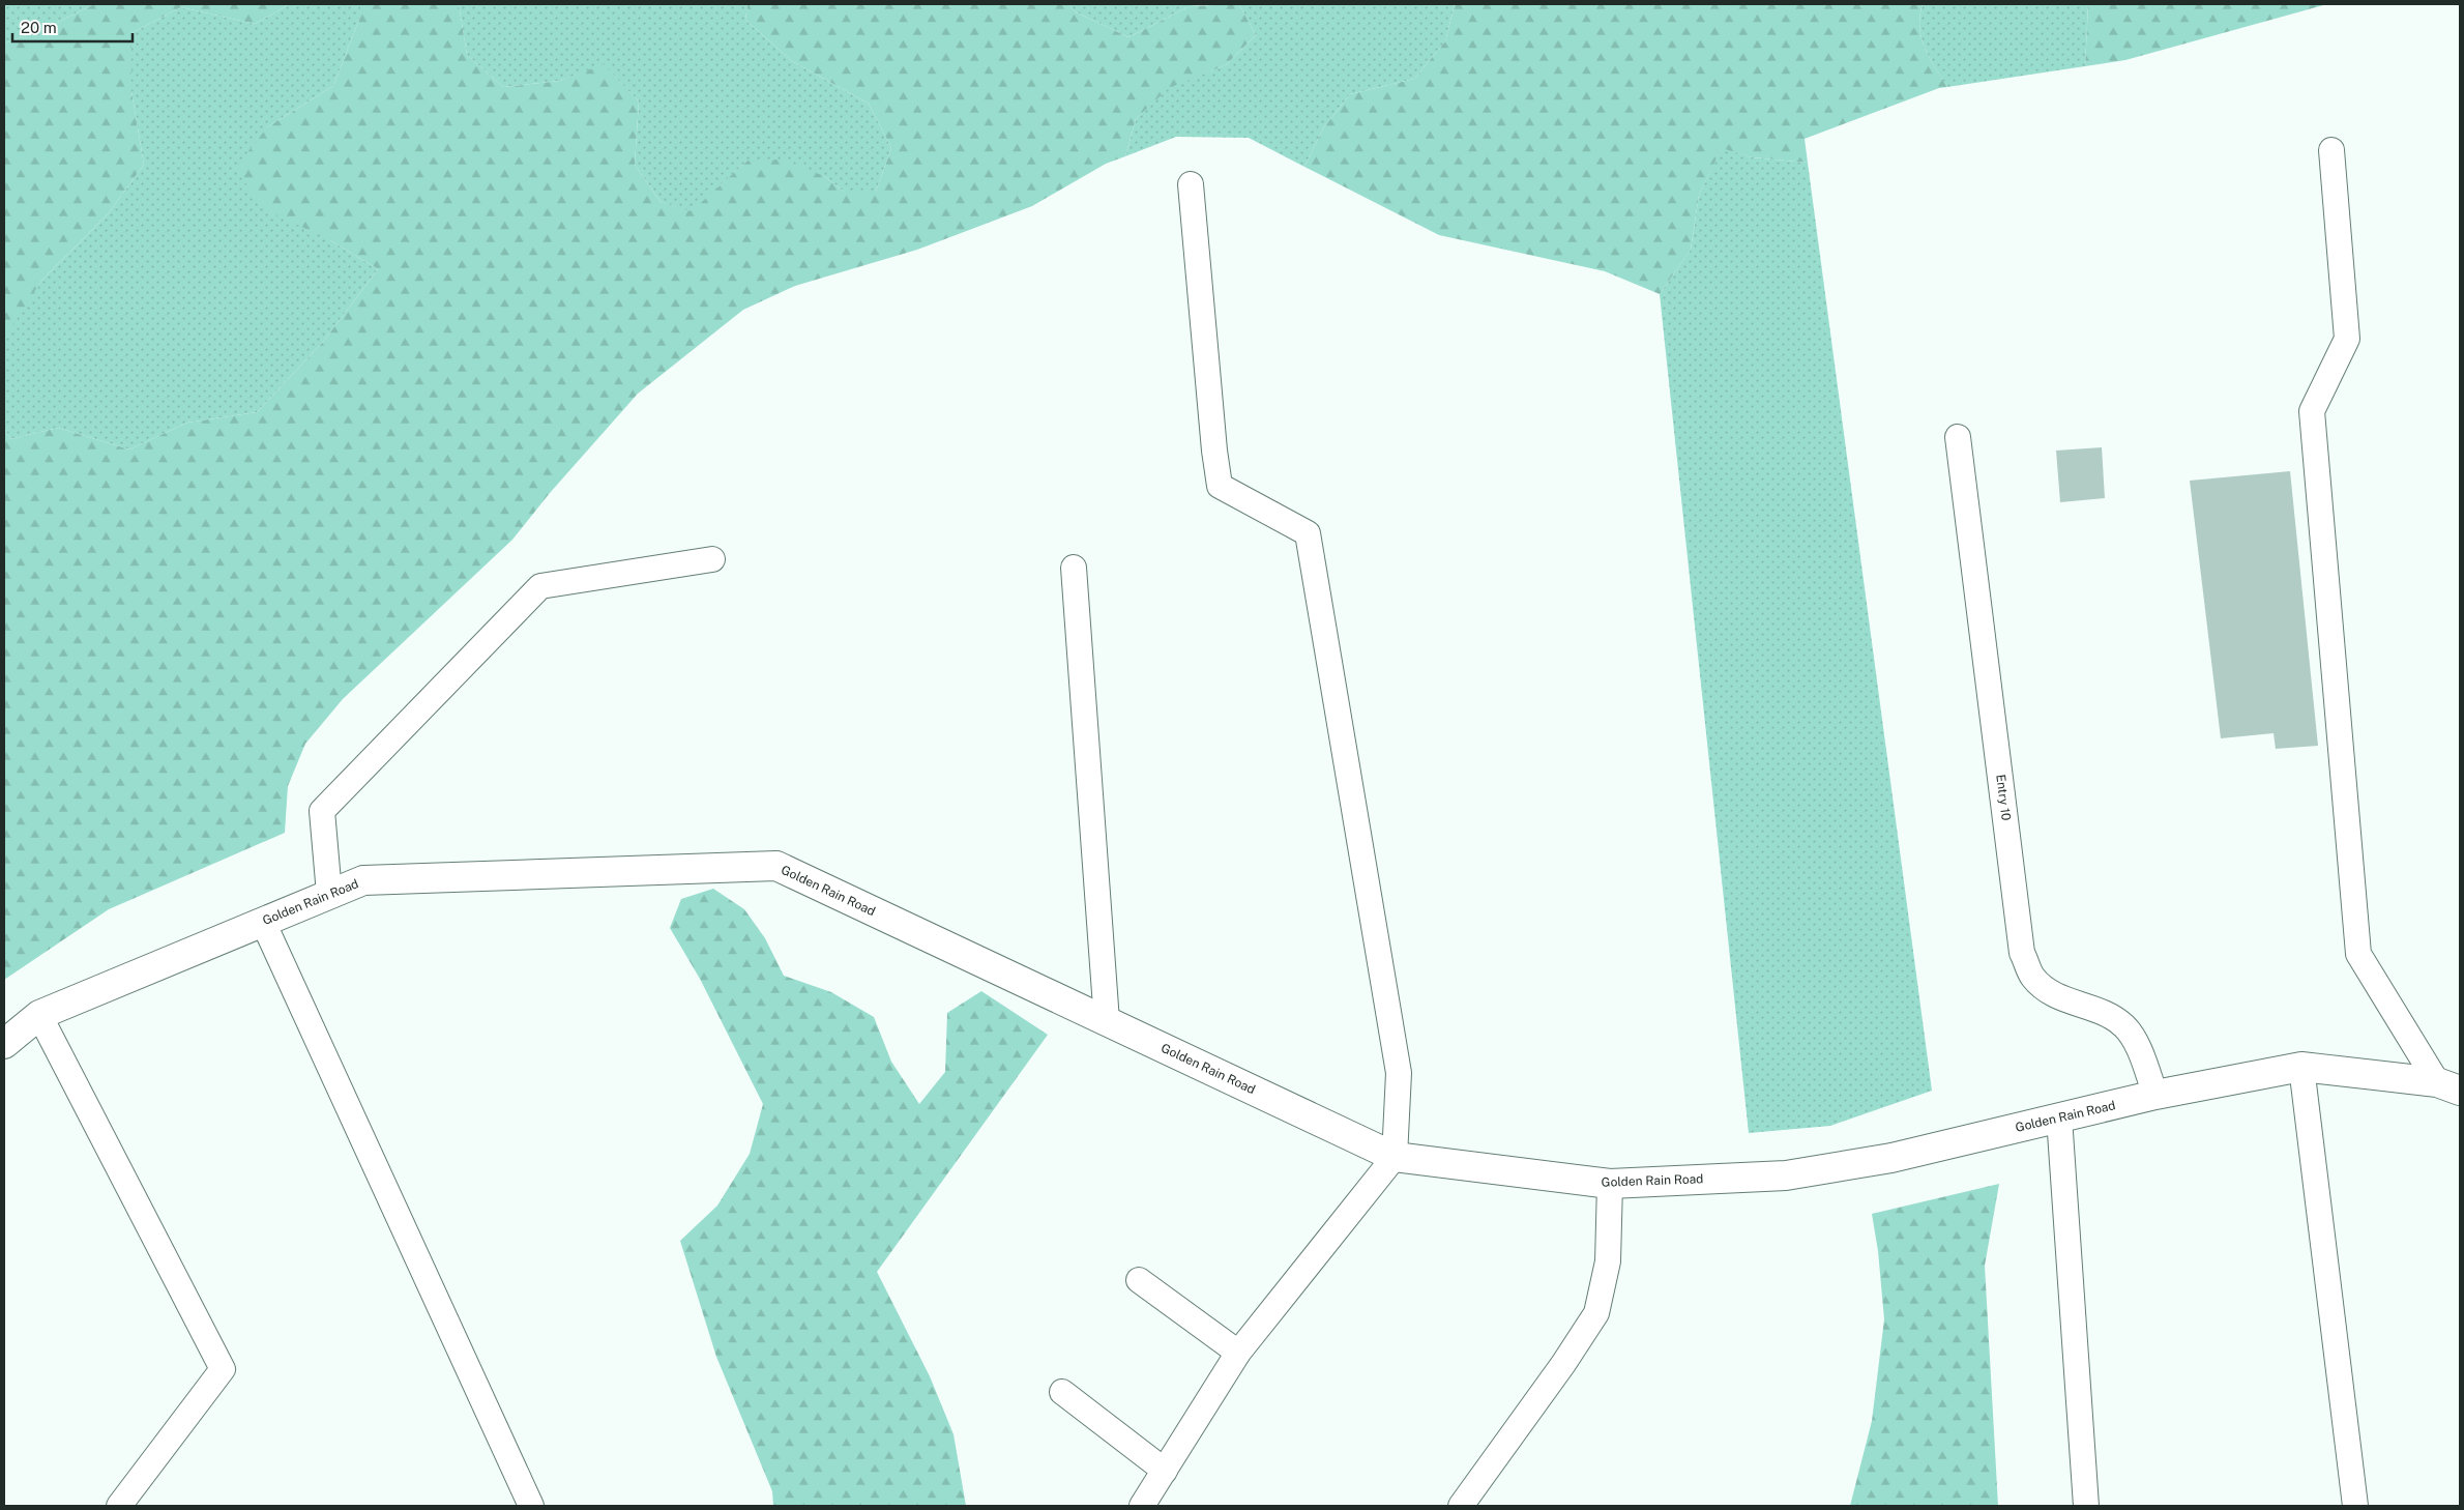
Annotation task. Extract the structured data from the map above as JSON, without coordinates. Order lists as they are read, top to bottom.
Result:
{
  "streets": {
    "street": ["Golden Rain Road"],
    "lane": ["Entry 10"]
  },
  "crossings": [
    ["Entry 10", "Golden Rain Road"]
  ],
  "scale_bar": "20 m"
}
